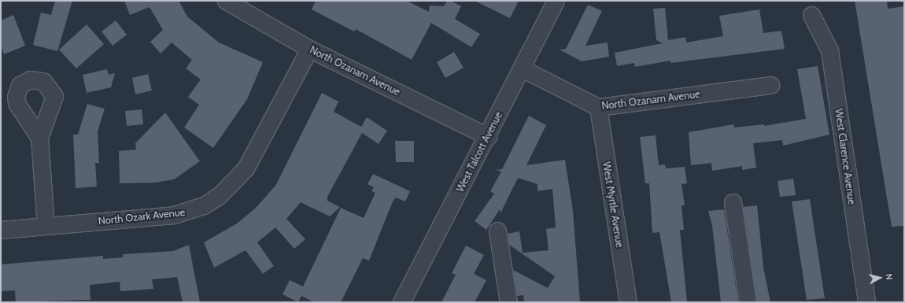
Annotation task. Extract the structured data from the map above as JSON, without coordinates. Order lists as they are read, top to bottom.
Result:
{
  "streets": {
    "street": [
      "North Ozanam Avenue",
      "West Talcott Avenue",
      "West Clarence Avenue",
      "West Myrtle Avenue",
      "North Ozark Avenue"
    ]
  },
  "crossings": [
    ["North Ozanam Avenue", "West Talcott Avenue"],
    ["North Ozanam Avenue", "West Myrtle Avenue"],
    ["North Ozanam Avenue", "North Ozark Avenue"]
  ],
  "north": "right"
}
